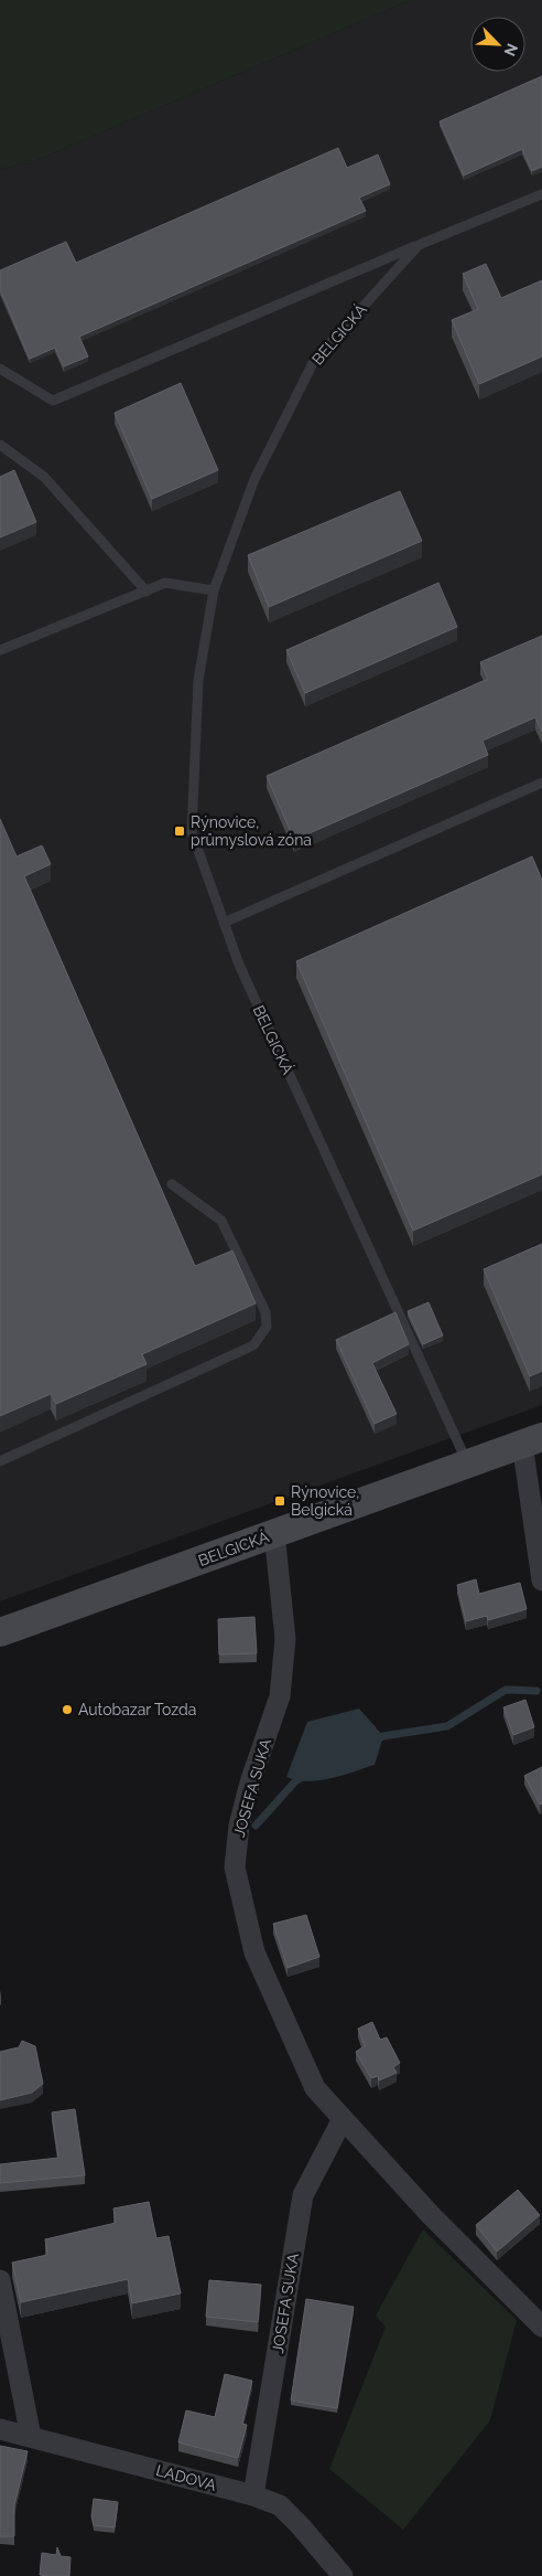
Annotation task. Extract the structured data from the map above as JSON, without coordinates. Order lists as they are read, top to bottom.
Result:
{
  "streets": {
    "street": ["BELGICKÁ", "JOSEFA SUKA", "LADOVA"]
  },
  "crossings": [
    ["BELGICKÁ", "JOSEFA SUKA"],
    ["JOSEFA SUKA", "LADOVA"]
  ],
  "places": {
    "transit": ["Rýnovice, průmyslová zóna", "Rýnovice, Belgická"],
    "other": ["Autobazar Tozda"]
  },
  "north": "bottom right"
}
